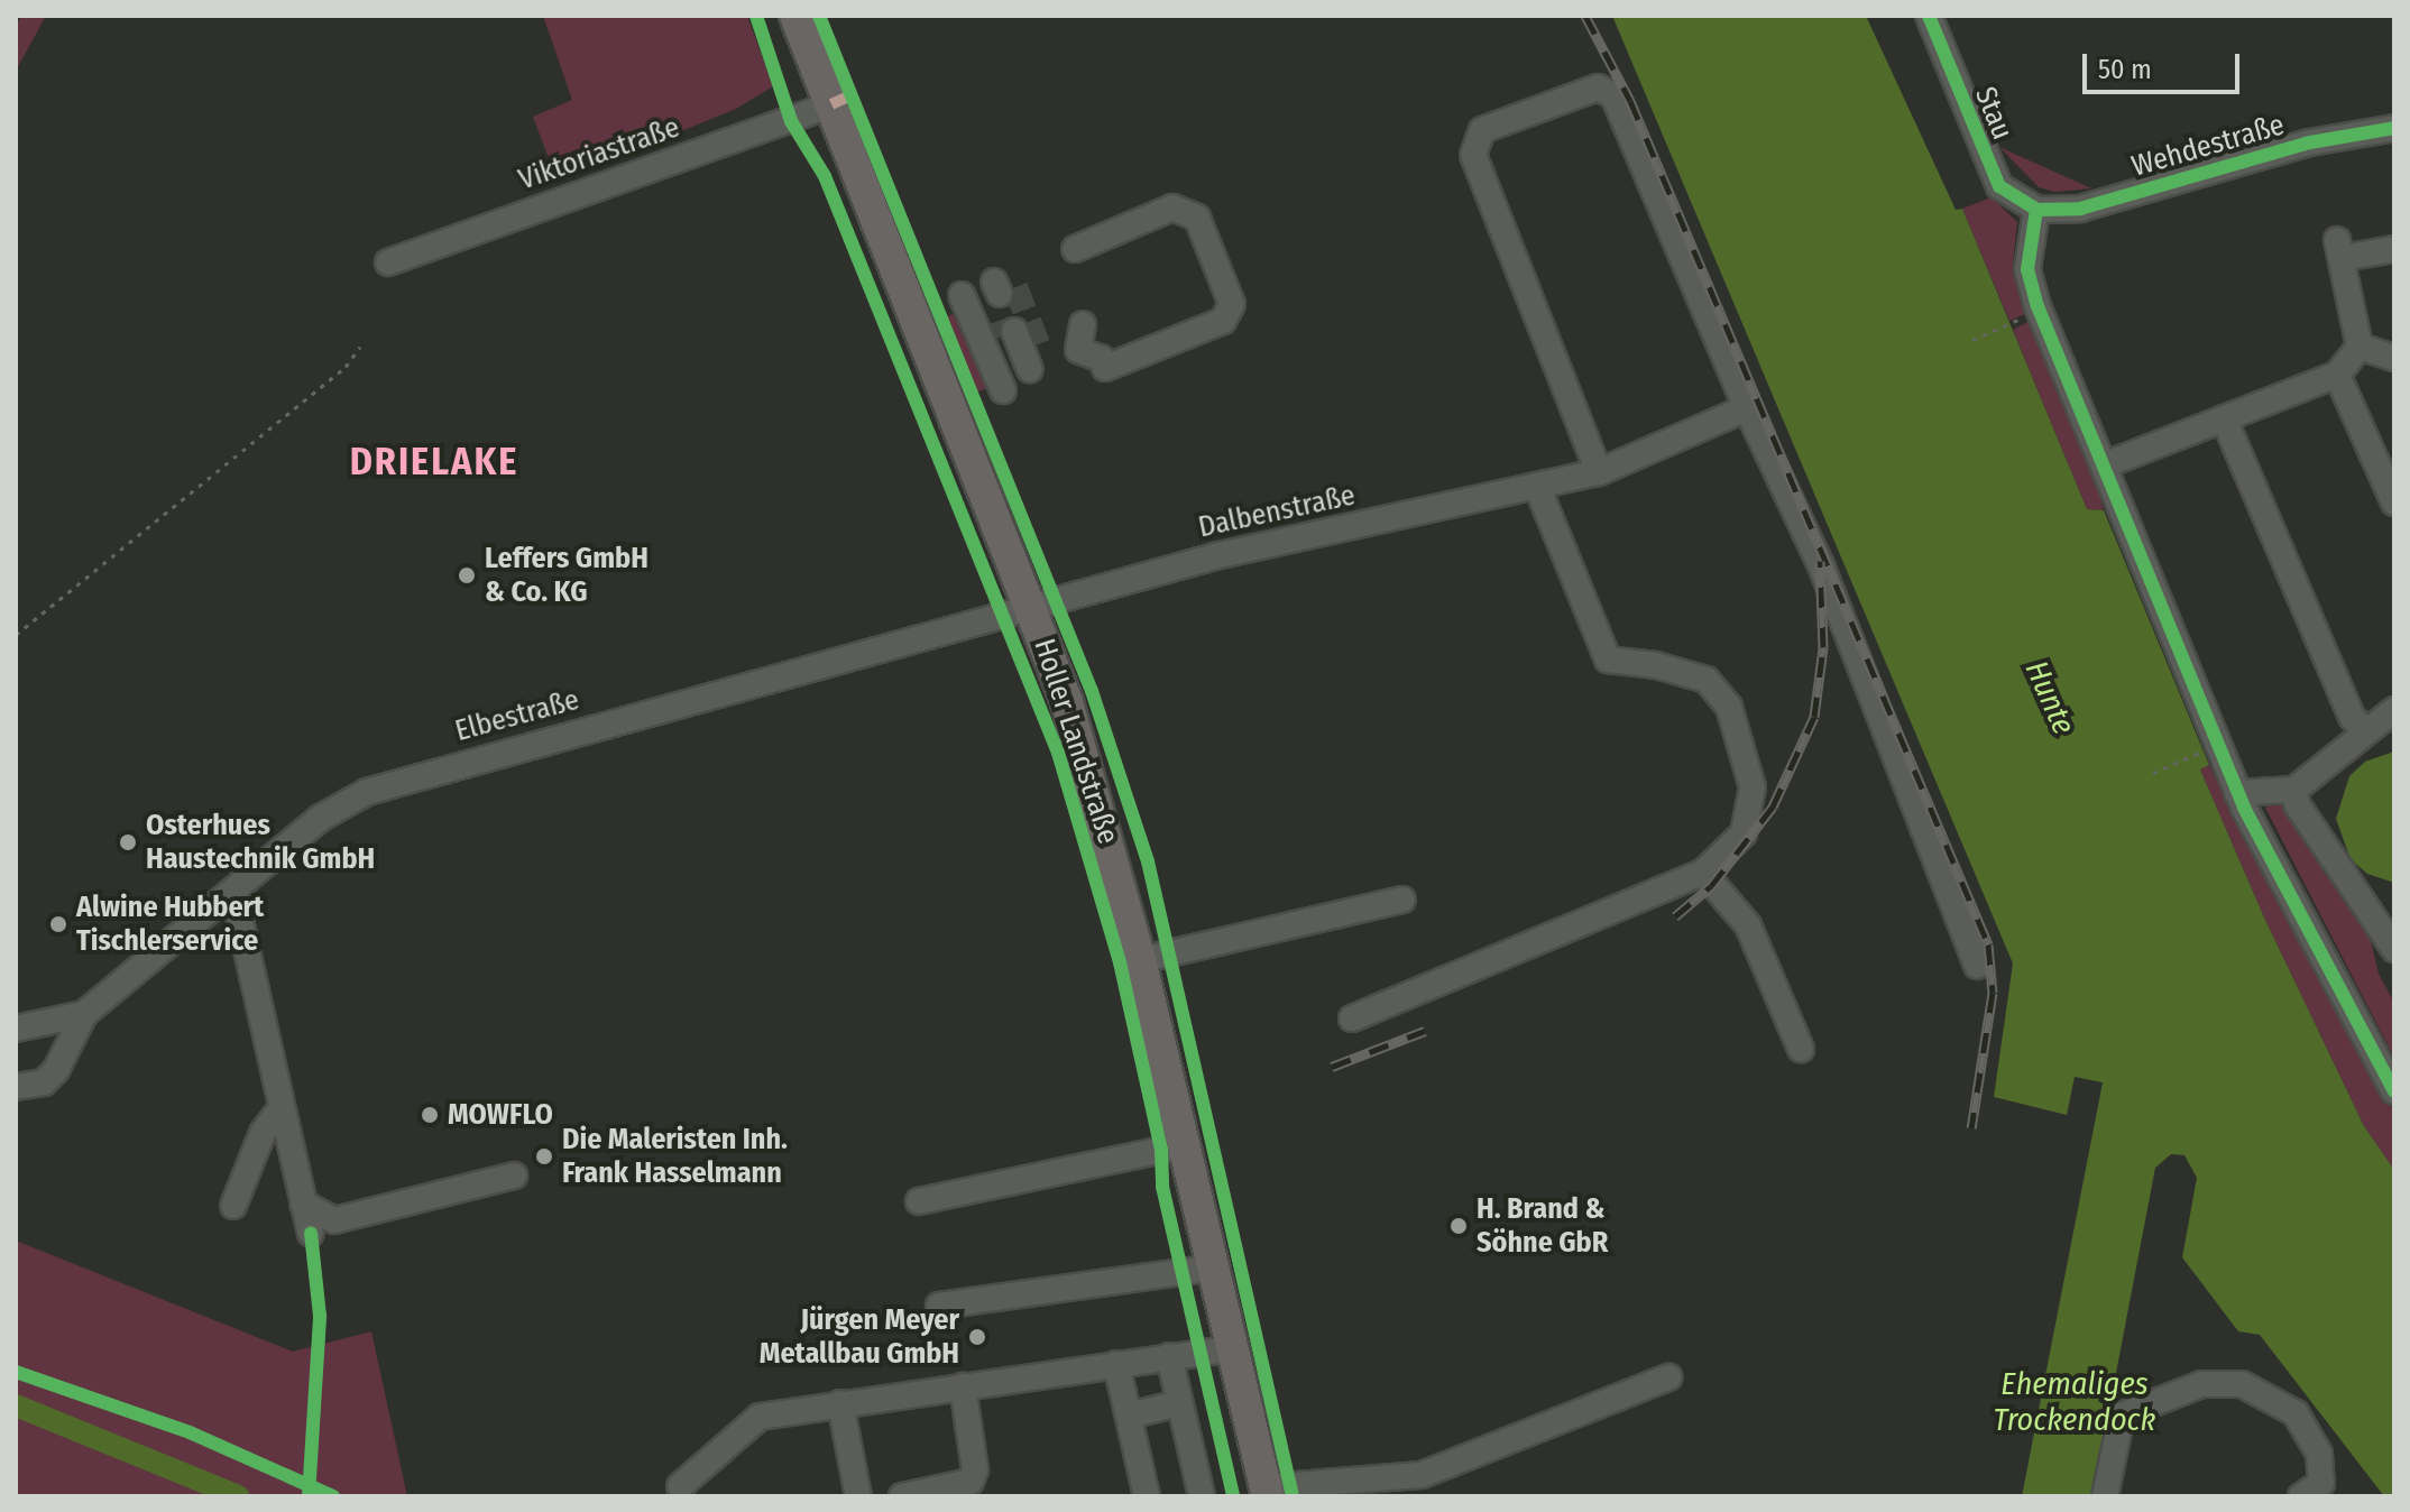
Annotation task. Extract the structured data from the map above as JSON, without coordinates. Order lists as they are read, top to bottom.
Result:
{
  "streets": {
    "main road": ["Holler Landstraße"],
    "street": [
      "Stau",
      "Wehdestraße",
      "Viktoriastraße",
      "Dalbenstraße",
      "Elbestraße"
    ]
  },
  "crossings": [
    ["Stau", "Wehdestraße"],
    ["Viktoriastraße", "Holler Landstraße"],
    ["Dalbenstraße", "Elbestraße"],
    ["Dalbenstraße", "Holler Landstraße"],
    ["Elbestraße", "Holler Landstraße"]
  ],
  "districts": ["DRIELAKE"],
  "water": ["Hunte", "Ehemaliges Trockendock"],
  "places": [
    "Leffers GmbH & Co. KG",
    "Osterhues Haustechnik GmbH",
    "Alwine Hubbert Tischlerservice",
    "MOWFLO",
    "Die Maleristen Inh. Frank Hasselmann",
    "H. Brand & Söhne GbR",
    "Jürgen Meyer Metallbau GmbH"
  ],
  "scale_bar": "50 m"
}
